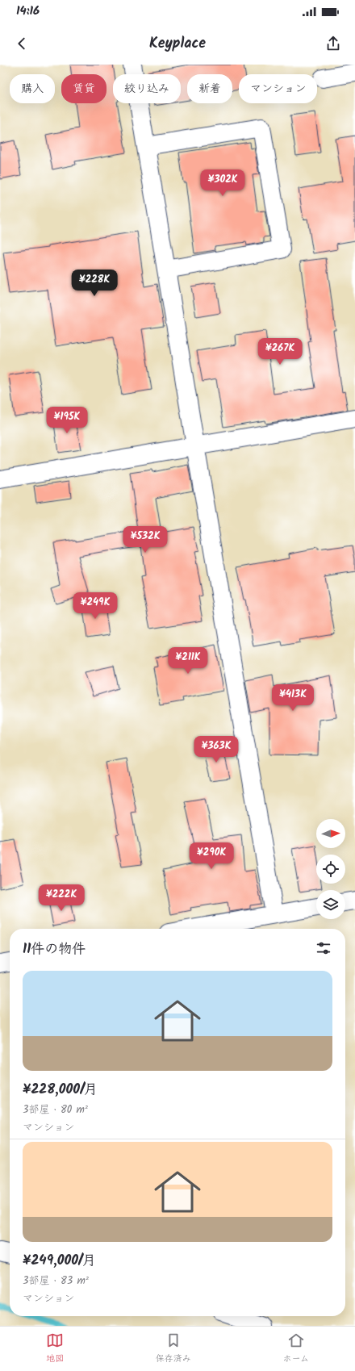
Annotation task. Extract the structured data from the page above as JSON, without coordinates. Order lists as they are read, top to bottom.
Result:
{
  "north": "right",
  "page": {
    "status": "14:16",
    "header": "Keyplace",
    "chip": [
      "購入",
      "賃貸",
      "絞り込み",
      "新着",
      "マンション"
    ],
    "price": [
      "¥302K",
      "¥228K",
      "¥267K",
      "¥195K",
      "¥532K",
      "¥249K",
      "¥211K",
      "¥413K",
      "¥363K",
      "¥290K",
      "¥222K"
    ],
    "heading": "11件の物件",
    "list": [
      {
        "name": "¥228,000/月",
        "note": "3部屋 · 80 m² · マンション"
      },
      {
        "name": "¥249,000/月",
        "note": "3部屋 · 83 m² · マンション"
      }
    ],
    "tabs": ["地図", "保存済み", "ホーム"]
  }
}
